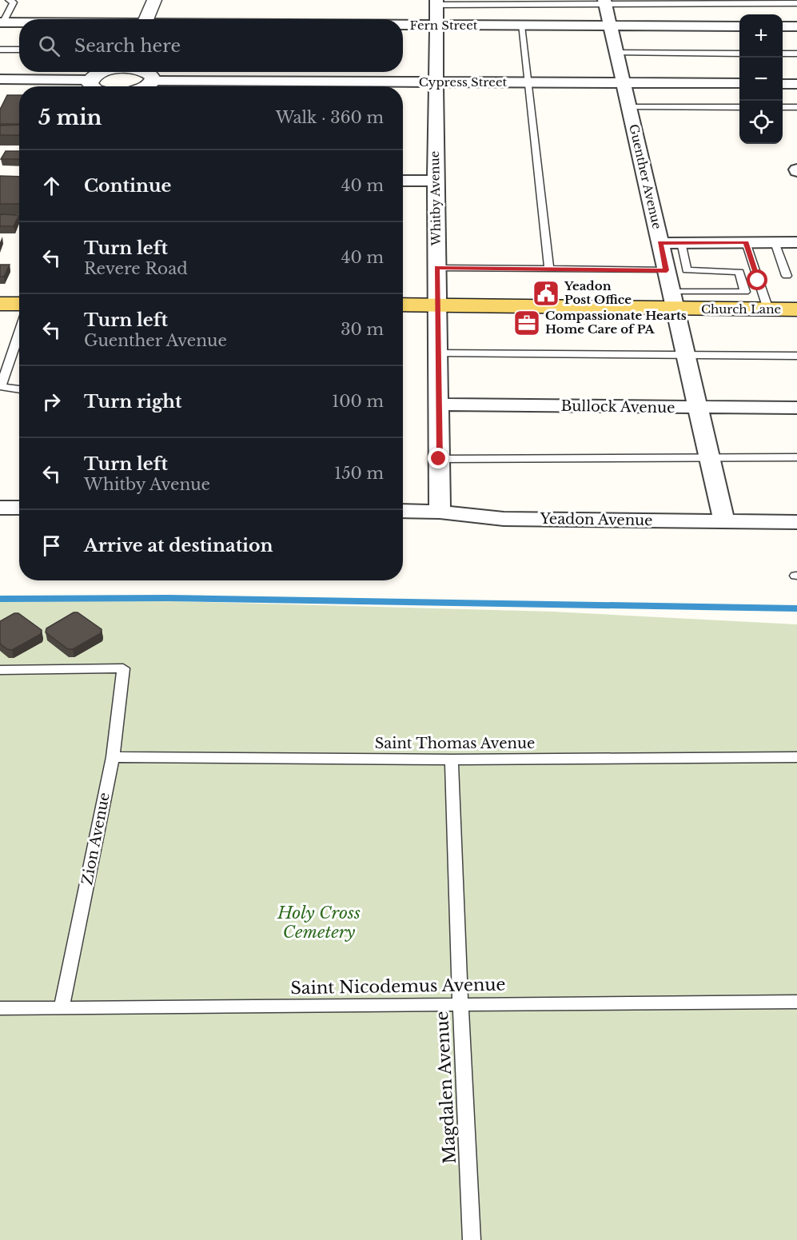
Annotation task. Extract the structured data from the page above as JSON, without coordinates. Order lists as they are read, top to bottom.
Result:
{
  "streets": {
    "main road": ["Church Lane"],
    "street": [
      "Fern Street",
      "Cypress Street",
      "Guenther Avenue",
      "Whitby Avenue",
      "Bullock Avenue",
      "Yeadon Avenue"
    ],
    "lane": [
      "Saint Thomas Avenue",
      "Zion Avenue",
      "Saint Nicodemus Avenue",
      "Magdalen Avenue"
    ]
  },
  "crossings": [
    ["Fern Street", "Guenther Avenue"],
    ["Fern Street", "Whitby Avenue"],
    ["Cypress Street", "Guenther Avenue"],
    ["Cypress Street", "Whitby Avenue"],
    ["Guenther Avenue", "Church Lane"],
    ["Guenther Avenue", "Bullock Avenue"],
    ["Guenther Avenue", "Yeadon Avenue"],
    ["Whitby Avenue", "Church Lane"],
    ["Whitby Avenue", "Bullock Avenue"],
    ["Whitby Avenue", "Yeadon Avenue"],
    ["Saint Thomas Avenue", "Zion Avenue"],
    ["Saint Thomas Avenue", "Magdalen Avenue"],
    ["Zion Avenue", "Saint Nicodemus Avenue"],
    ["Saint Nicodemus Avenue", "Magdalen Avenue"]
  ],
  "parks": ["Holy Cross Cemetery"],
  "places": {
    "public building": ["Yeadon Post Office"],
    "office": ["Compassionate Hearts Home Care of PA"]
  },
  "page": {
    "map_buttons": ["+", "−"],
    "search": "Search here",
    "heading": ["5 min", "Walk · 360 m"],
    "list": [
      ["Continue", "40 m"],
      ["Turn left", "Revere Road", "40 m"],
      ["Turn left", "Guenther Avenue", "30 m"],
      ["Turn right", "100 m"],
      ["Turn left", "Whitby Avenue", "150 m"],
      "Arrive at destination"
    ]
  }
}
